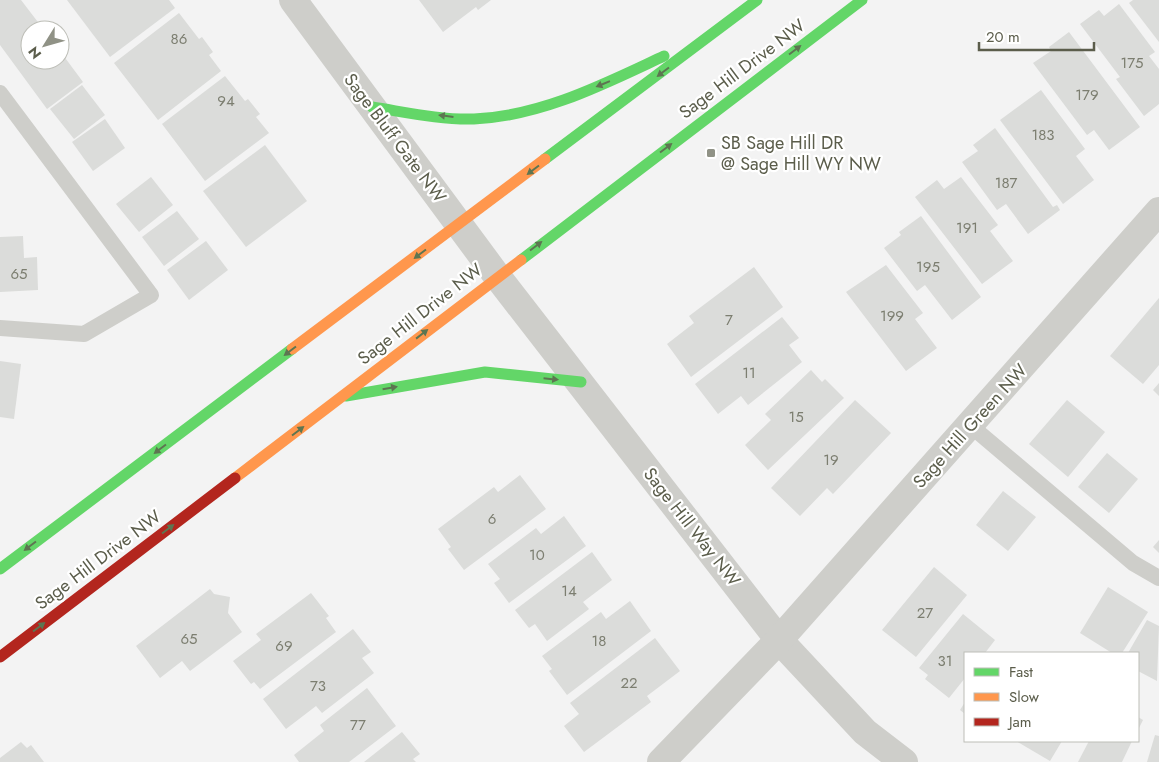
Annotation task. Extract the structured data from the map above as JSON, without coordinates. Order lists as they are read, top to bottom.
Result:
{
  "streets": {
    "street": [
      "Sage Hill Drive NW",
      "Sage Bluff Gate NW",
      "Sage Hill Green NW",
      "Sage Hill Way NW"
    ]
  },
  "crossings": [
    ["Sage Hill Drive NW", "Sage Bluff Gate NW"],
    ["Sage Hill Drive NW", "Sage Hill Way NW"],
    ["Sage Bluff Gate NW", "Sage Hill Way NW"],
    ["Sage Hill Green NW", "Sage Hill Way NW"]
  ],
  "places": {
    "transit": ["SB Sage Hill DR @ Sage Hill WY NW"]
  },
  "house_numbers": [
    "86",
    "175",
    "179",
    "94",
    "183",
    "187",
    "191",
    "195",
    "65",
    "199",
    "7",
    "11",
    "15",
    "19",
    "6",
    "10",
    "14",
    "27",
    "65",
    "18",
    "69",
    "31",
    "22",
    "73",
    "77"
  ],
  "legend": ["Fast", "Slow", "Jam"],
  "scale_bar": "20 m",
  "north": "bottom left"
}
